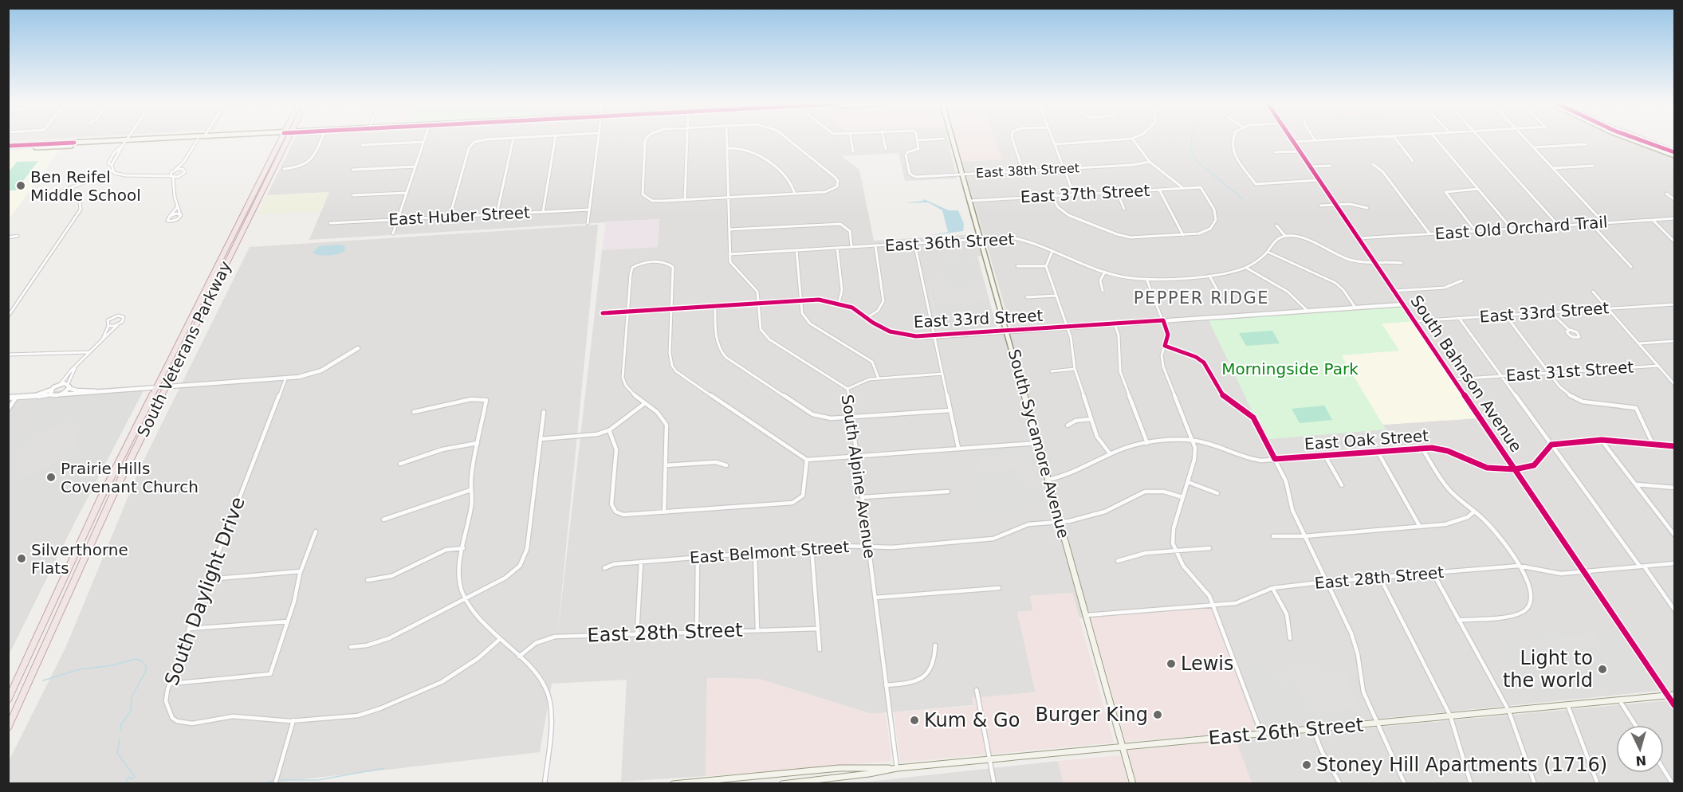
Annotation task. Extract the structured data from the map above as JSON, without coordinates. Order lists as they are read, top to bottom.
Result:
{
  "streets": {
    "highway": ["South Veterans Parkway"],
    "main road": ["South Sycamore Avenue", "East 26th Street"],
    "street": [
      "East 38th Street",
      "East 37th Street",
      "East Huber Street",
      "East Old Orchard Trail",
      "East 36th Street",
      "East 33rd Street",
      "East 31st Street",
      "South Bahnson Avenue",
      "East Oak Street",
      "South Alpine Avenue",
      "East Belmont Street",
      "East 28th Street",
      "South Daylight Drive"
    ]
  },
  "crossings": [
    ["East 38th Street", "South Sycamore Avenue"],
    ["East 37th Street", "South Sycamore Avenue"],
    ["East Old Orchard Trail", "South Bahnson Avenue"],
    ["East 36th Street", "South Sycamore Avenue"],
    ["East 36th Street", "South Alpine Avenue"],
    ["East 33rd Street", "South Bahnson Avenue"],
    ["East 33rd Street", "South Sycamore Avenue"],
    ["East 33rd Street", "South Alpine Avenue"],
    ["East 31st Street", "South Bahnson Avenue"],
    ["South Bahnson Avenue", "East Oak Street"],
    ["South Bahnson Avenue", "East 28th Street"],
    ["South Bahnson Avenue", "East 26th Street"],
    ["East Oak Street", "South Sycamore Avenue"],
    ["South Sycamore Avenue", "East Belmont Street"],
    ["South Sycamore Avenue", "East 28th Street"],
    ["South Sycamore Avenue", "East 26th Street"],
    ["South Alpine Avenue", "East Belmont Street"],
    ["South Alpine Avenue", "East 26th Street"]
  ],
  "districts": ["PEPPER RIDGE"],
  "parks": ["Morningside Park"],
  "places": [
    "Ben Reifel Middle School",
    "Prairie Hills Covenant Church",
    "Silverthorne Flats",
    "Lewis",
    "Light to the world",
    "Burger King",
    "Kum & Go",
    "Stoney Hill Apartments (1716)"
  ],
  "north": "bottom"
}
